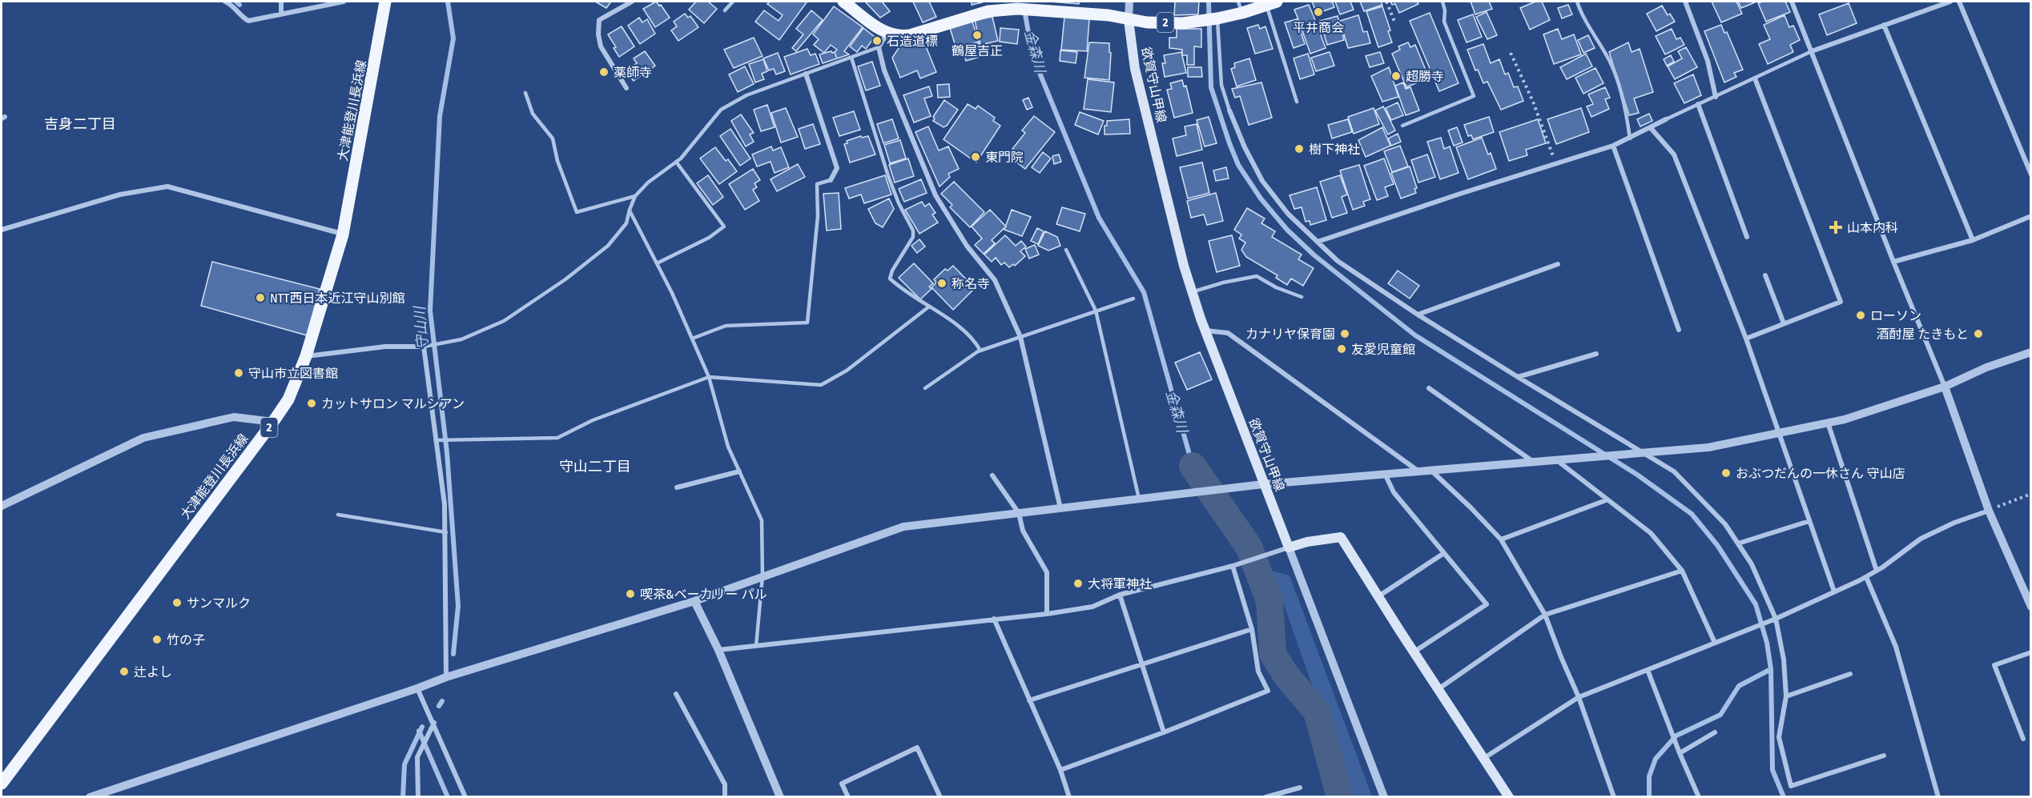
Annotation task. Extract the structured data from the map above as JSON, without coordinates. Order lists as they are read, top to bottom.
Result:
{
  "streets": {
    "main road": ["2", "欲賀守山甲線", "大津能登川長浜線"]
  },
  "crossings": [
    ["2", "欲賀守山甲線"]
  ],
  "districts": ["吉身二丁目", "守山二丁目"],
  "water": ["金森川", "守山川"],
  "places": {
    "other": [
      "平井商会",
      "鶴屋吉正",
      "石造道標",
      "薬師寺",
      "超勝寺",
      "樹下神社",
      "東門院",
      "称名寺",
      "NTT西日本近江守山別館",
      "ローソン",
      "カナリヤ保育園",
      "酒酎屋 たきもと",
      "友愛児童館",
      "守山市立図書館",
      "カットサロン マルシアン",
      "おぶつだんの一休さん 守山店",
      "大将軍神社",
      "喫茶&ベーカリー パル",
      "サンマルク",
      "竹の子",
      "辻よし"
    ],
    "health": ["山本内科"]
  }
}
